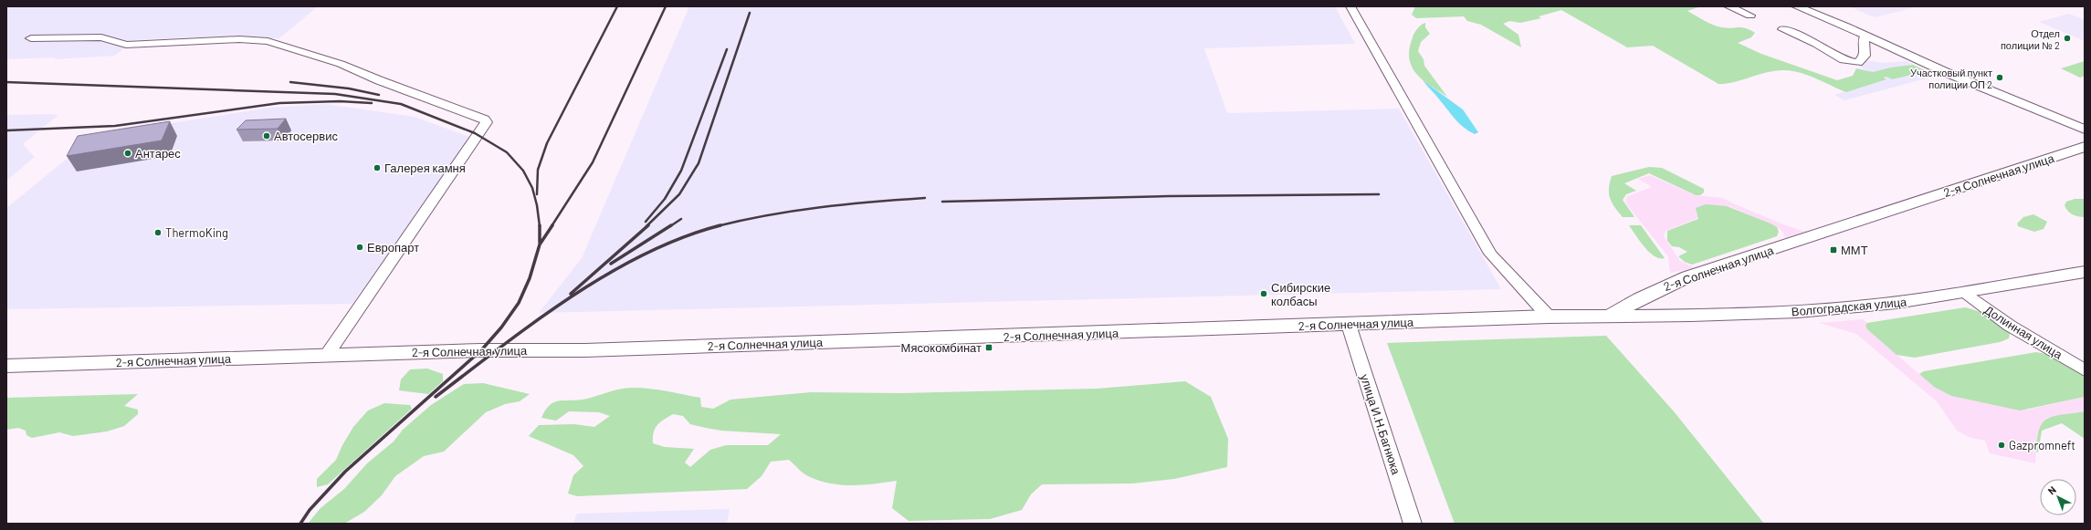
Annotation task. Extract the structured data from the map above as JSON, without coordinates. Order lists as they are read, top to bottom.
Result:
{
  "streets": {
    "main road": ["2-я Солнечная улица", "Волгоградская улица"],
    "street": ["Долинная улица", "улица И.Н.Багнюка"]
  },
  "crossings": [
    ["2-я Солнечная улица", "Волгоградская улица"],
    ["2-я Солнечная улица", "улица И.Н.Багнюка"],
    ["Волгоградская улица", "Долинная улица"]
  ],
  "places": {
    "other": [
      "Отдел полиции № 2",
      "Участковый пункт полиции ОП 2",
      "Автосервис",
      "Антарес",
      "Галерея камня",
      "ThermoKing",
      "Европарт",
      "Сибирские колбасы",
      "Gazpromneft"
    ],
    "transit": ["ММТ", "Мясокомбинат"]
  },
  "north": "top left"
}
